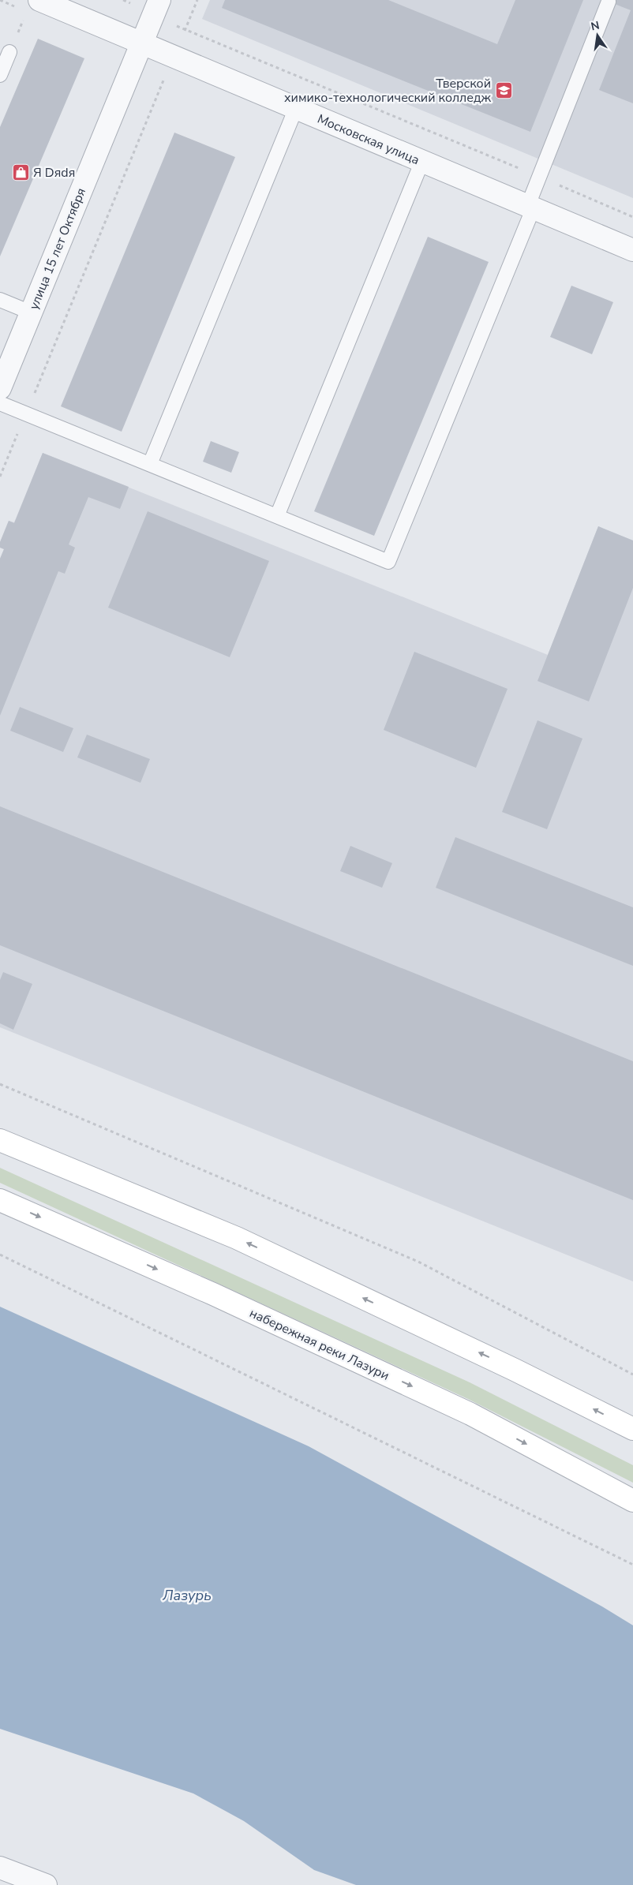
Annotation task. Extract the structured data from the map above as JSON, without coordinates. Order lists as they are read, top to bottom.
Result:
{
  "streets": {
    "main road": ["набережная реки Лазури"],
    "street": ["Московская улица", "улица 15 лет Октября"]
  },
  "crossings": [
    ["Московская улица", "улица 15 лет Октября"]
  ],
  "water": ["Лазурь"],
  "places": {
    "school or university": ["Тверской химико-технологический колледж"],
    "shop": ["Я Dяdя"]
  },
  "north": "top"
}
